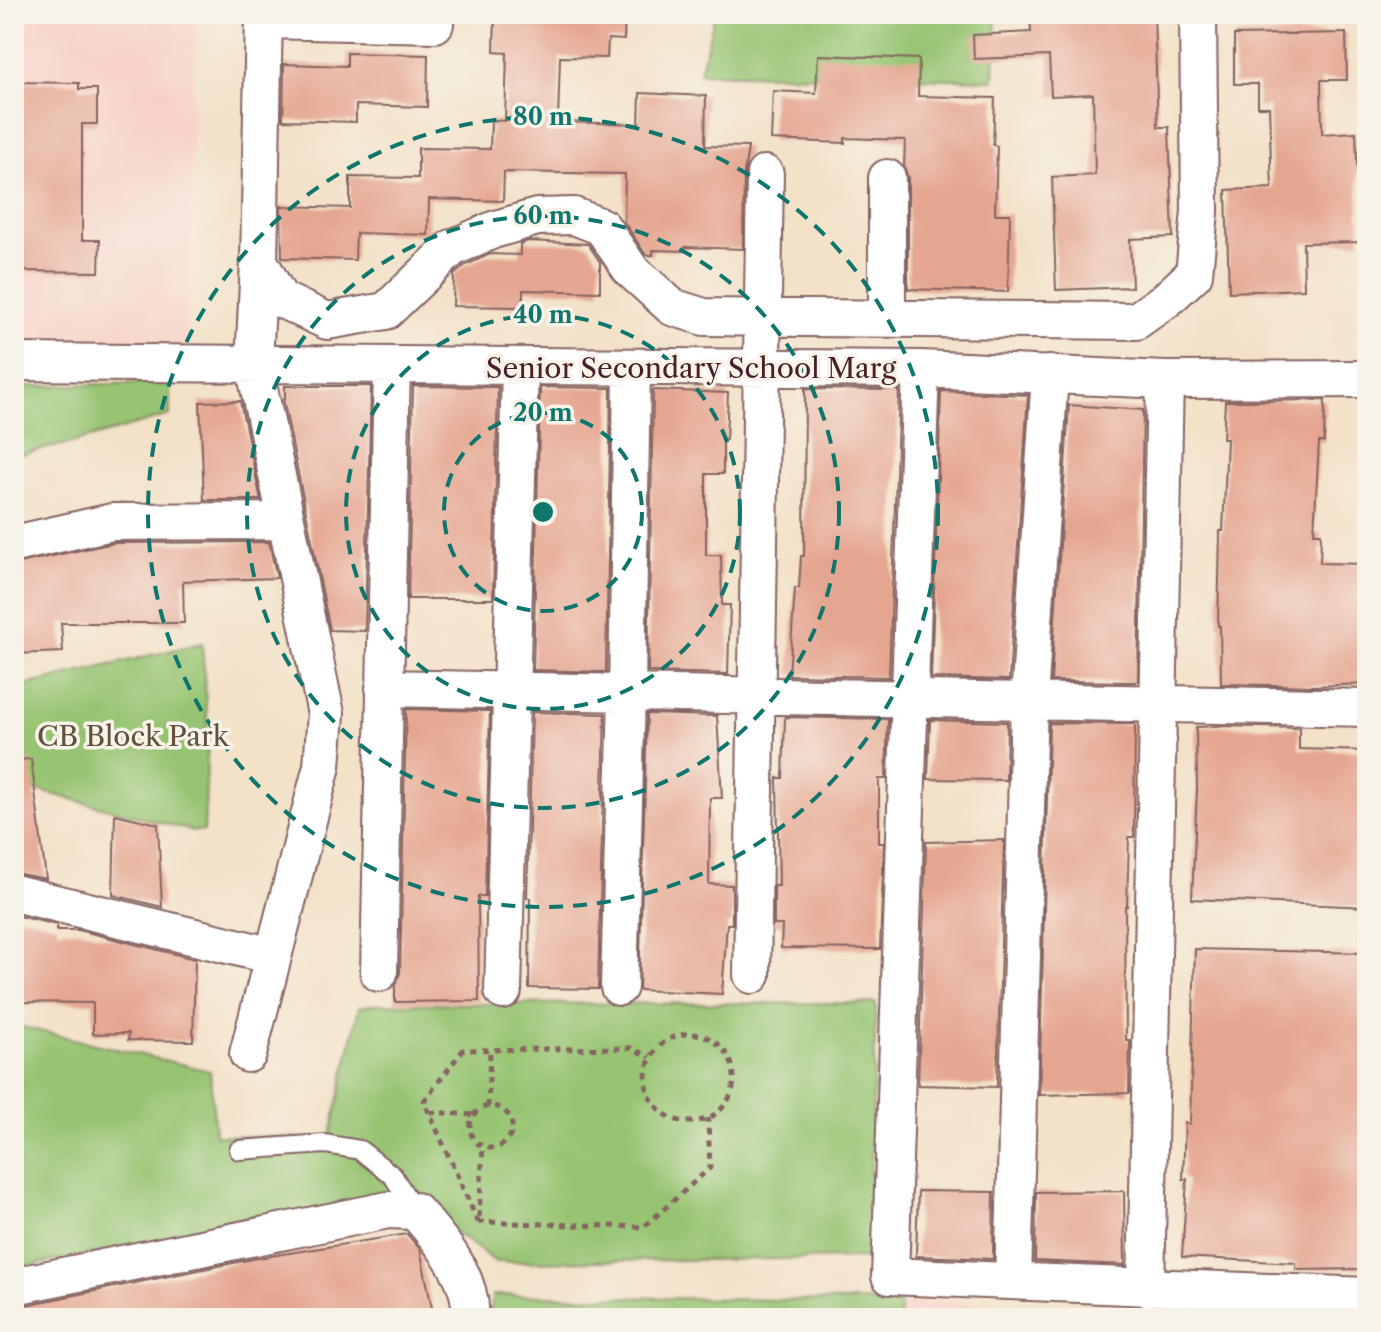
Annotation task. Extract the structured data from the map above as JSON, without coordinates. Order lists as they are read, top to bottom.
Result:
{
  "streets": {
    "street": ["Senior Secondary School Marg"]
  },
  "parks": ["CB Block Park"],
  "rings": [
    "80 m",
    "60 m",
    "40 m",
    "20 m"
  ]
}
